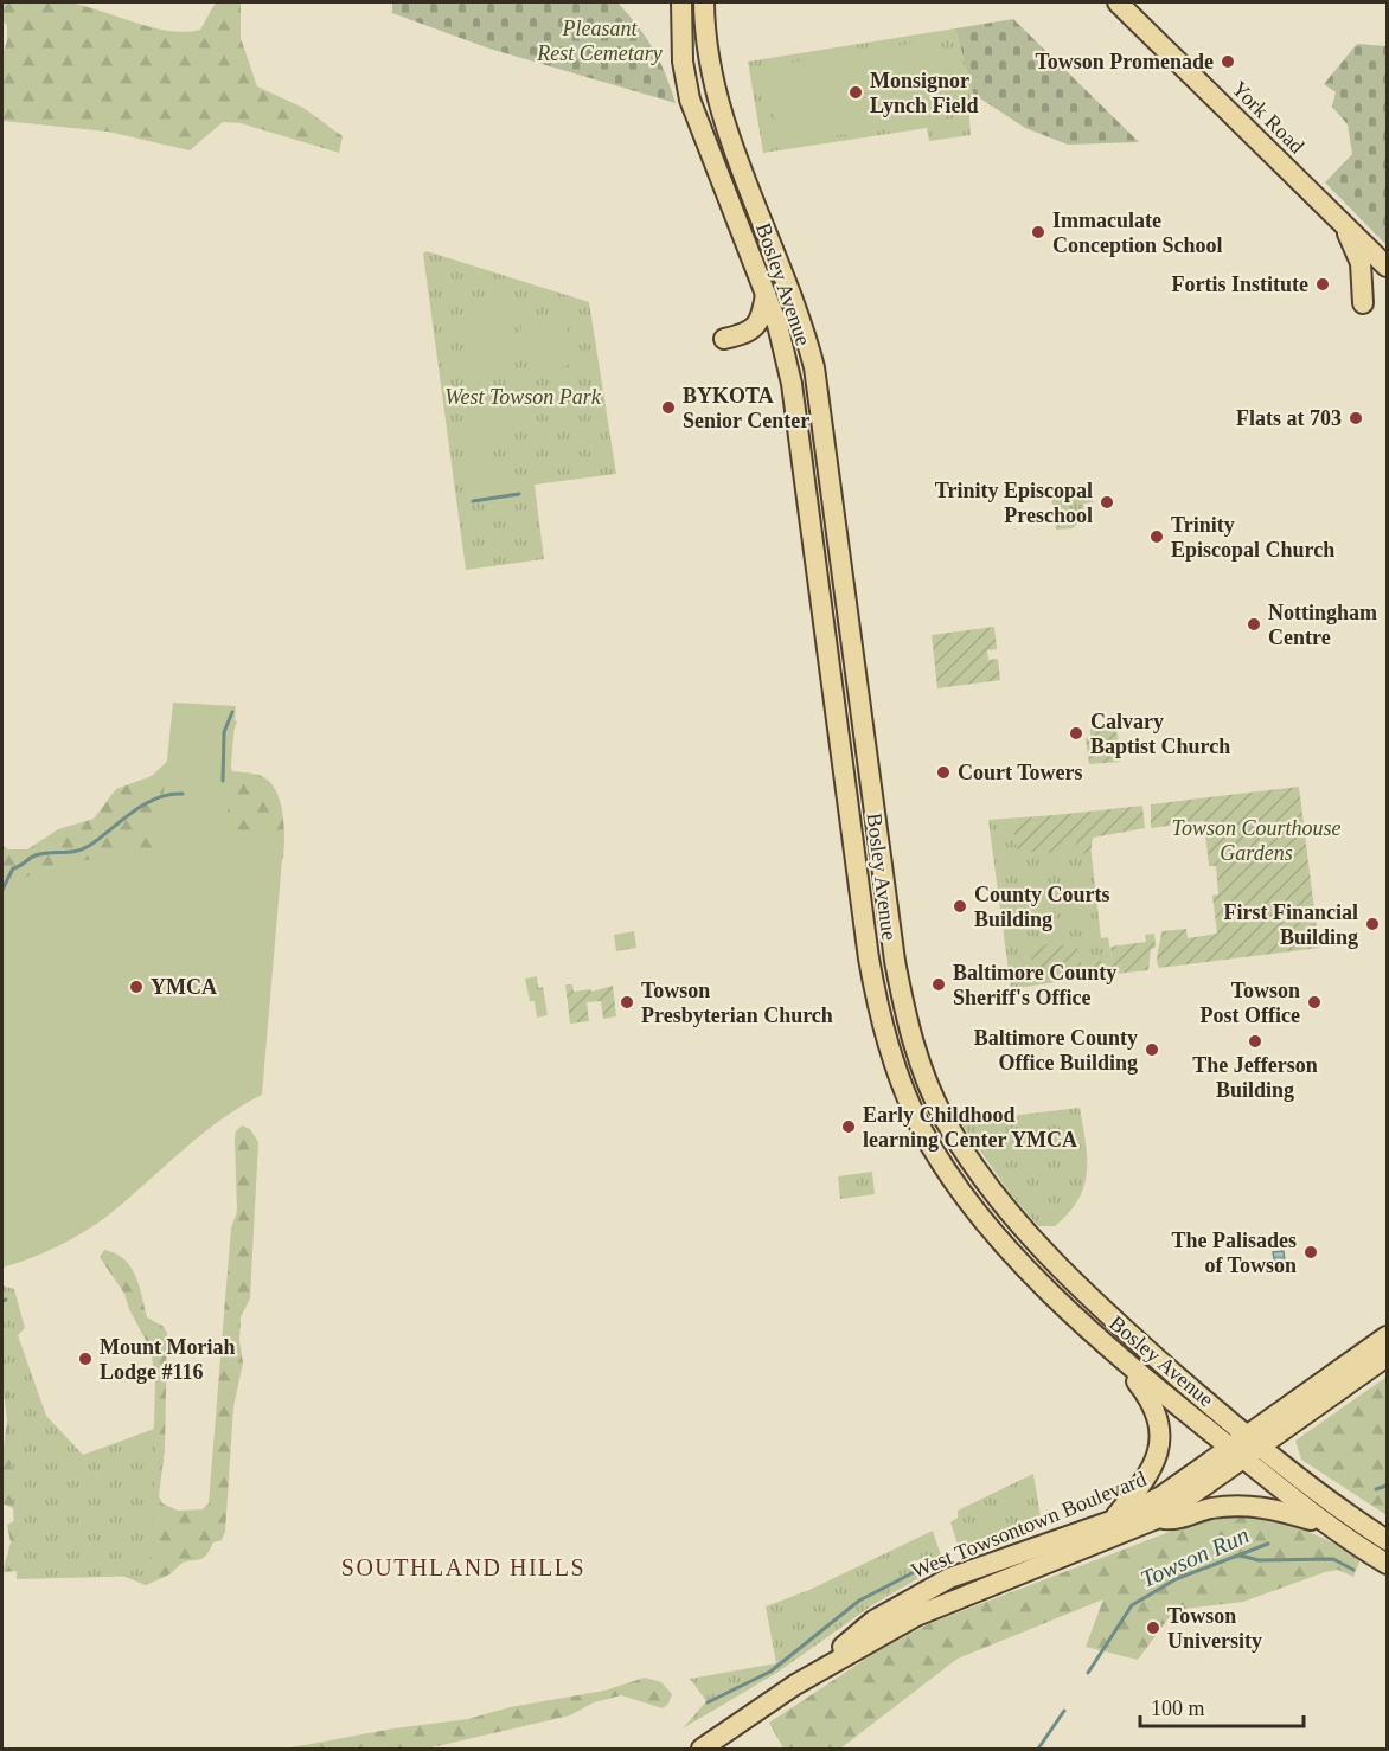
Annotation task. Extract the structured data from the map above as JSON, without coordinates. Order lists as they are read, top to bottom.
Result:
{
  "streets": {
    "main road": ["York Road", "Bosley Avenue", "West Towsontown Boulevard"]
  },
  "crossings": [
    ["Bosley Avenue", "West Towsontown Boulevard"]
  ],
  "districts": ["SOUTHLAND HILLS"],
  "water": ["Towson Run"],
  "parks": ["Pleasant Rest Cemetary", "West Towson Park", "Towson Courthouse Gardens"],
  "places": [
    "Towson Promenade",
    "Monsignor Lynch Field",
    "Immaculate Conception School",
    "Fortis Institute",
    "BYKOTA Senior Center",
    "Flats at 703",
    "Trinity Episcopal Preschool",
    "Trinity Episcopal Church",
    "Nottingham Centre",
    "Calvary Baptist Church",
    "Court Towers",
    "County Courts Building",
    "First Financial Building",
    "Baltimore County Sheriff's Office",
    "YMCA",
    "Towson Presbyterian Church",
    "Towson Post Office",
    "The Jefferson Building",
    "Baltimore County Office Building",
    "Early Childhood learning Center YMCA",
    "The Palisades of Towson",
    "Mount Moriah Lodge #116",
    "Towson University"
  ],
  "scale_bar": "100 m"
}
